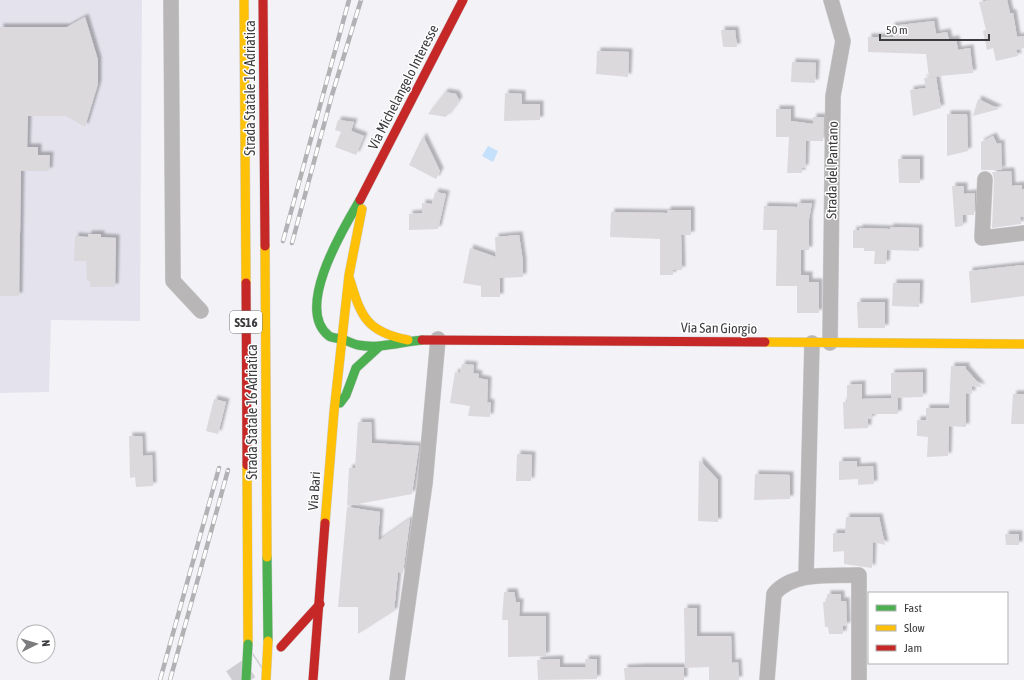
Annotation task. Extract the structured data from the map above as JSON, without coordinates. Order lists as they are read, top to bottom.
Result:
{
  "streets": {
    "main road": [
      "Via Michelangelo Interesse",
      "Strada Statale 16 Adriatica",
      "SS16",
      "Via San Giorgio",
      "Via Bari"
    ],
    "street": ["Strada del Pantano"]
  },
  "crossings": [
    ["Via Michelangelo Interesse", "Via San Giorgio"],
    ["Via Michelangelo Interesse", "Via Bari"],
    ["Strada del Pantano", "Via San Giorgio"],
    ["Via San Giorgio", "Via Bari"]
  ],
  "legend": ["Fast", "Slow", "Jam"],
  "scale_bar": "50 m",
  "north": "right"
}
